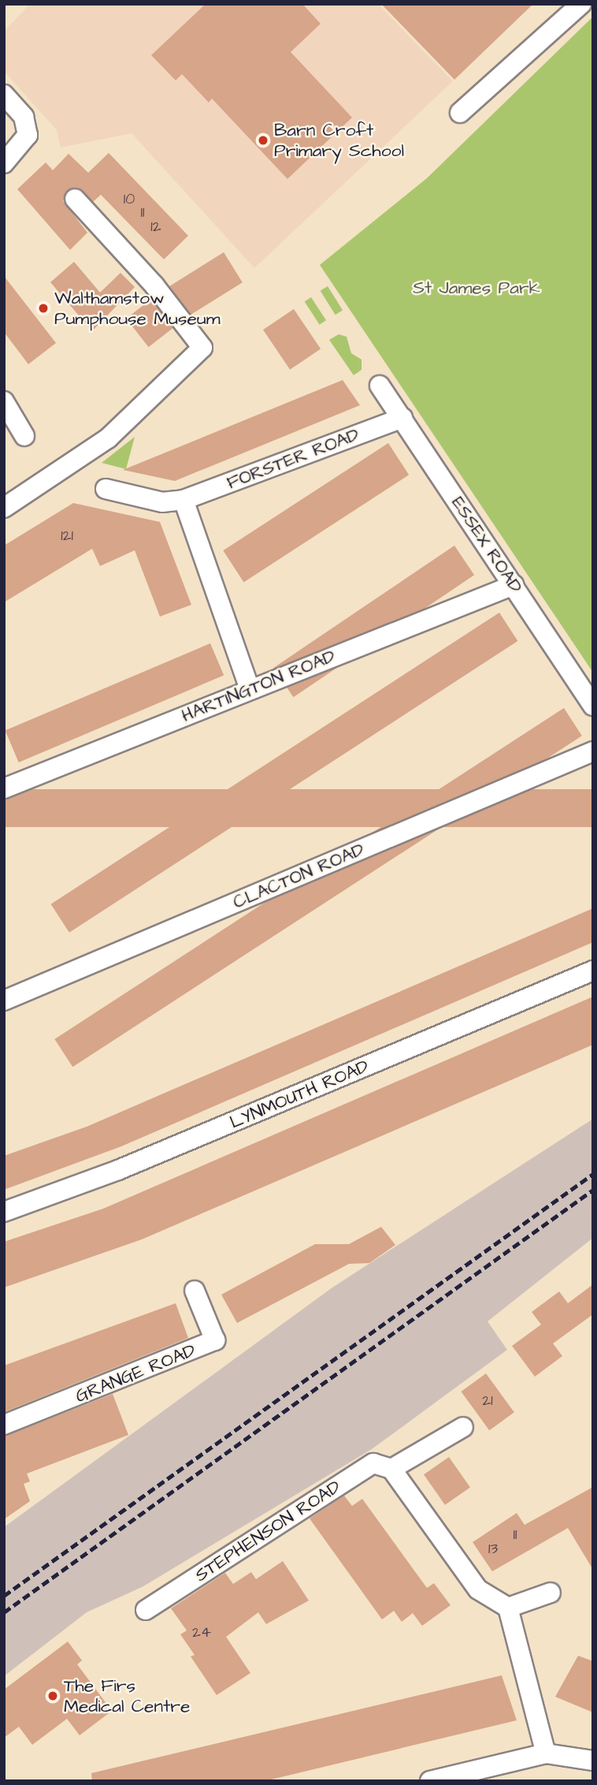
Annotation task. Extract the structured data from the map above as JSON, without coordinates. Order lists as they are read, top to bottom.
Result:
{
  "streets": {
    "street": [
      "FORSTER ROAD",
      "ESSEX ROAD",
      "HARTINGTON ROAD",
      "CLACTON ROAD",
      "LYNMOUTH ROAD",
      "GRANGE ROAD",
      "STEPHENSON ROAD"
    ]
  },
  "crossings": [
    ["FORSTER ROAD", "ESSEX ROAD"],
    ["ESSEX ROAD", "HARTINGTON ROAD"]
  ],
  "parks": ["St James Park"],
  "places": ["Barn Croft Primary School", "Walthamstow Pumphouse Museum", "The Firs Medical Centre"],
  "house_numbers": [
    "10",
    "11",
    "12",
    "121",
    "21",
    "11",
    "13",
    "24"
  ]
}
